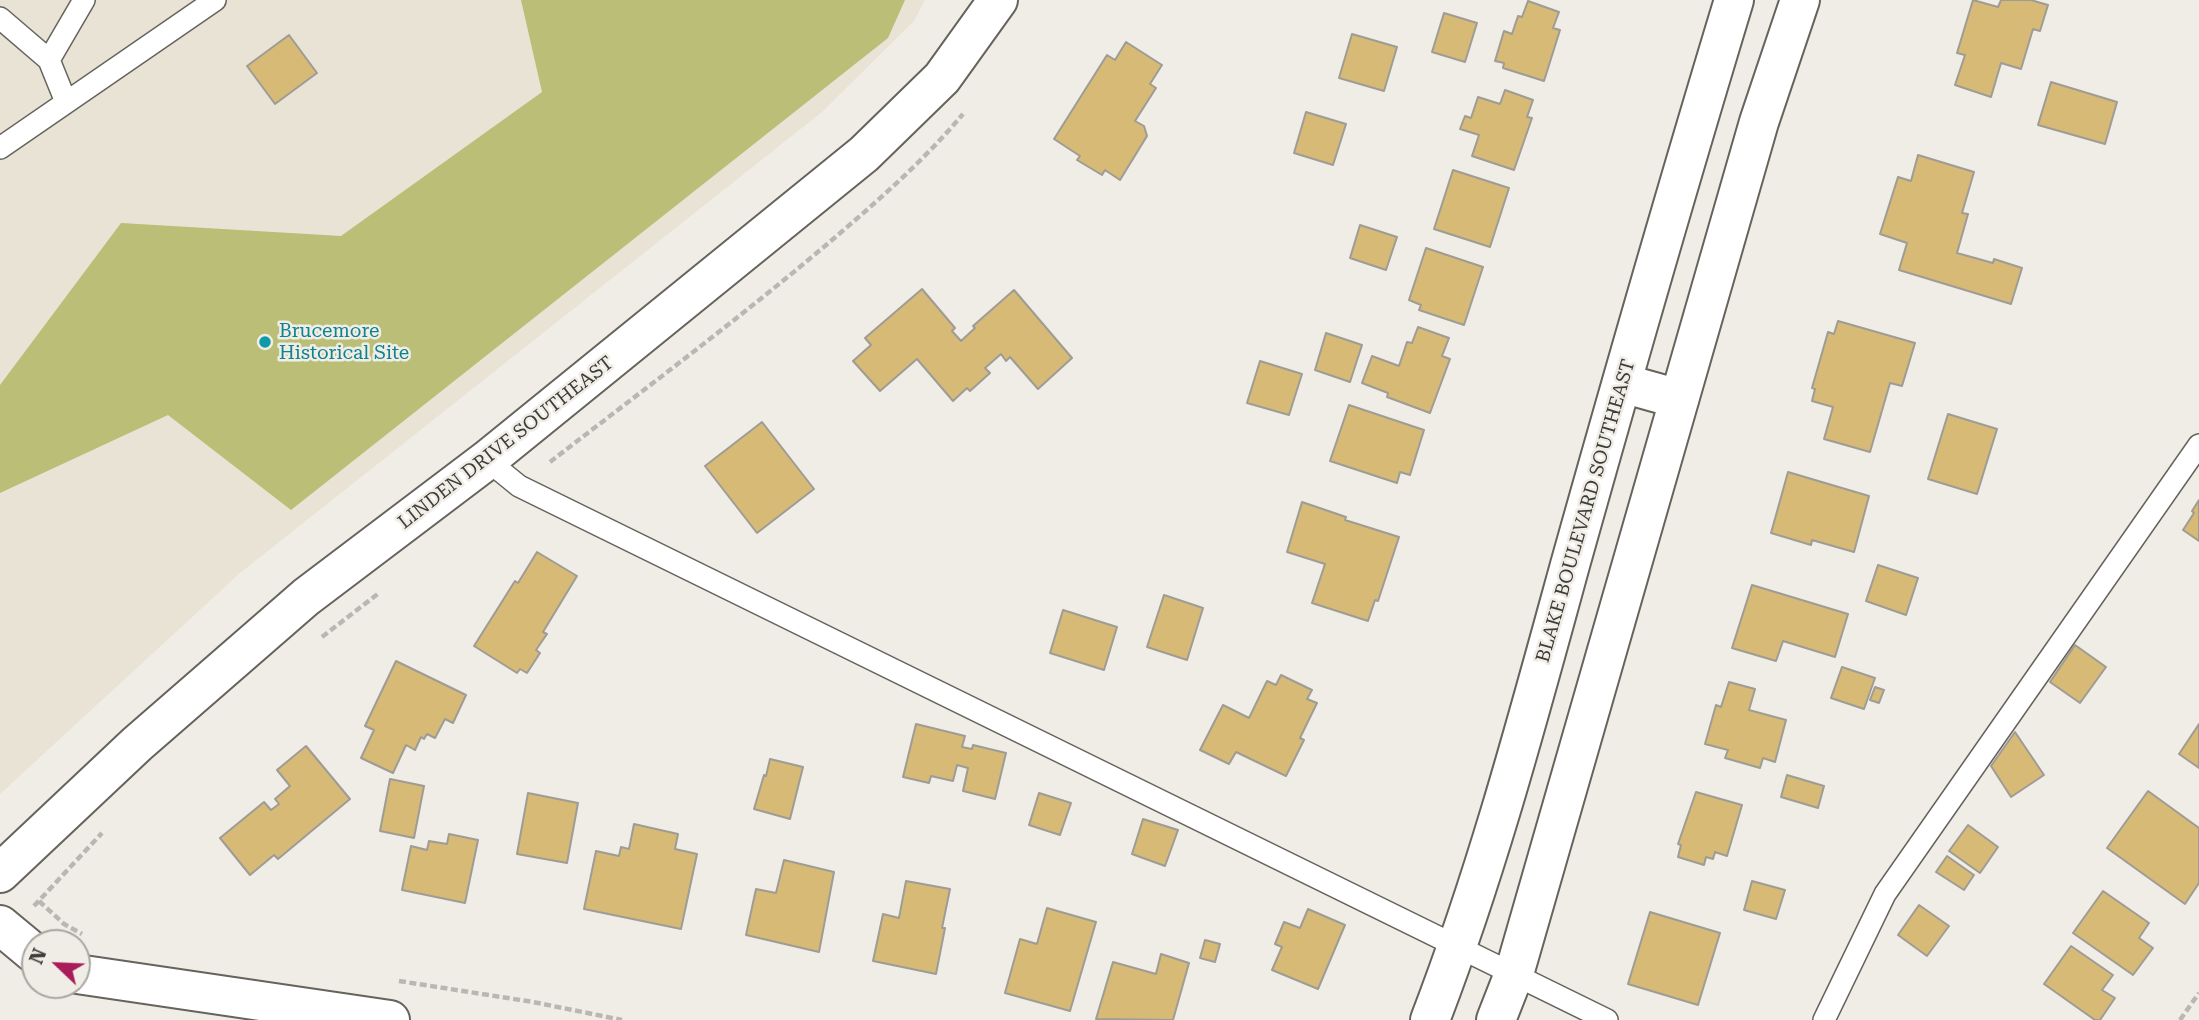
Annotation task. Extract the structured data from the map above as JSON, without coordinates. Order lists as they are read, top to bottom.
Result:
{
  "streets": {
    "street": ["LINDEN DRIVE SOUTHEAST", "BLAKE BOULEVARD SOUTHEAST"]
  },
  "places": ["Brucemore Historical Site"],
  "north": "top left"
}
